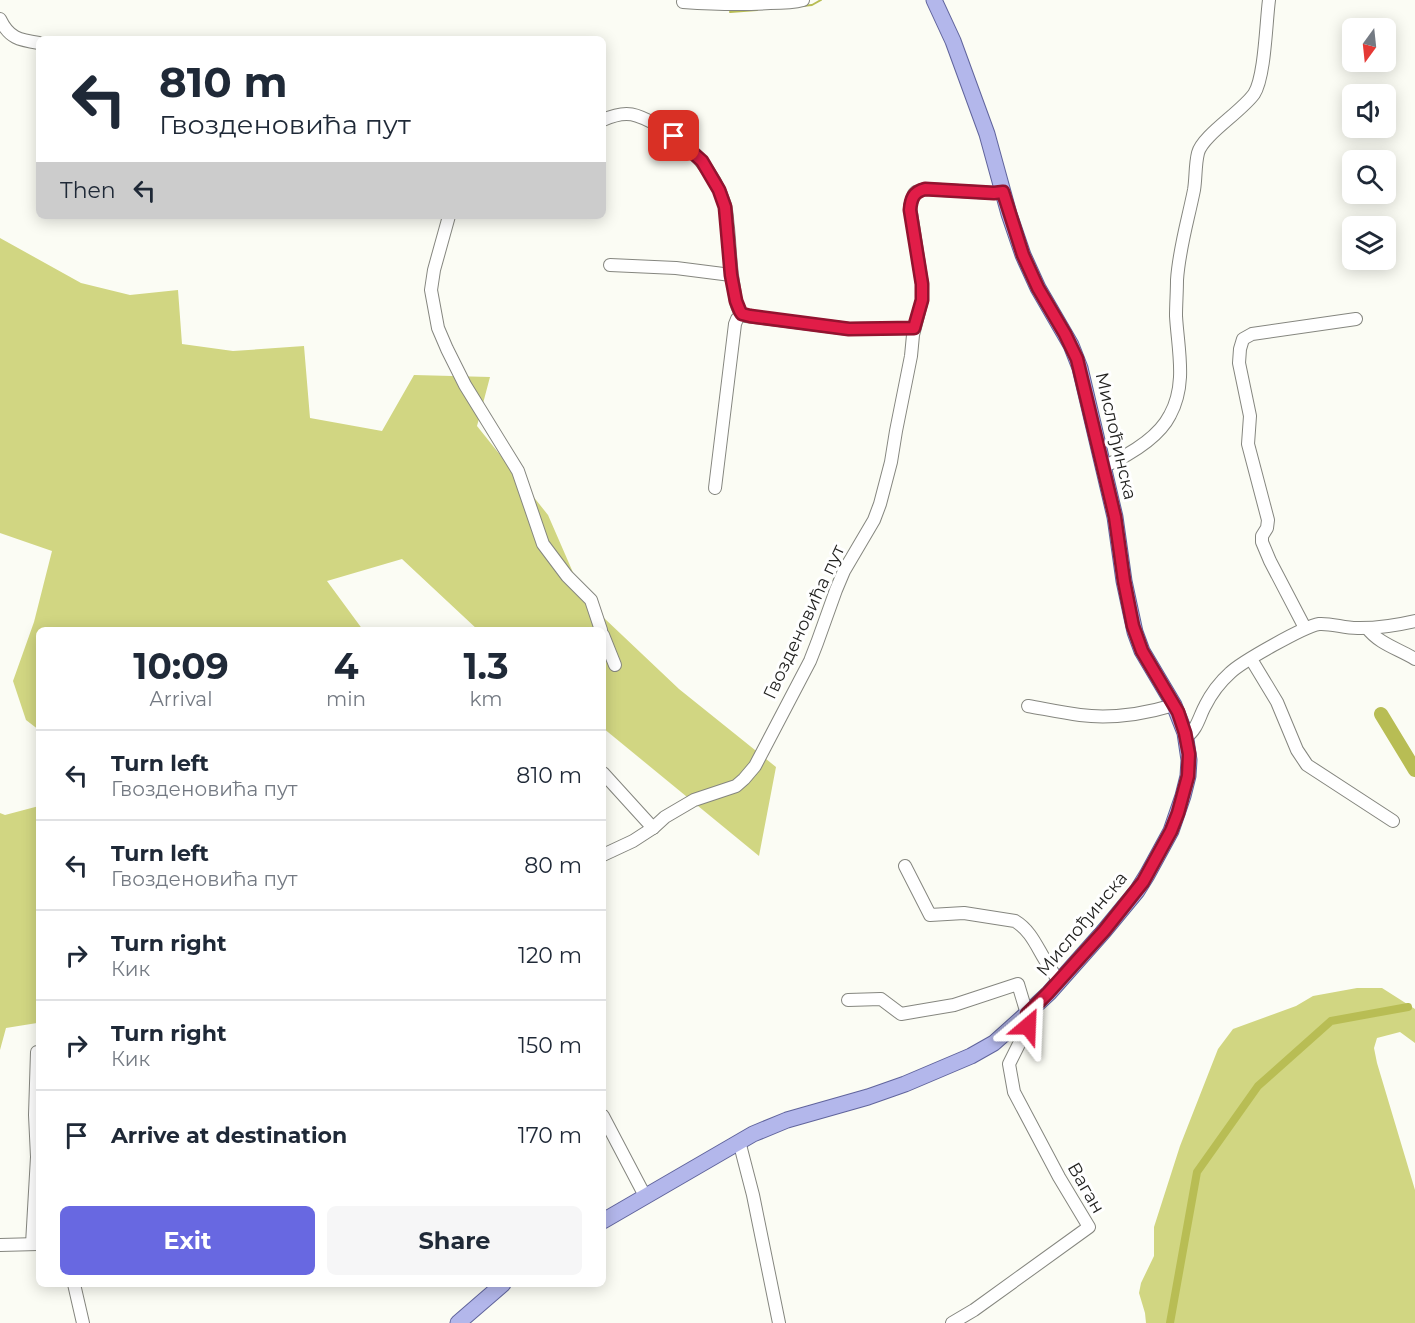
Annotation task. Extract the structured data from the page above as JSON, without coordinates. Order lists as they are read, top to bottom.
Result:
{
  "streets": {
    "main road": ["Мислођинска"],
    "street": ["Гвозденовића пут", "Ваган"]
  },
  "crossings": [
    ["Мислођинска", "Гвозденовића пут"],
    ["Мислођинска", "Ваган"]
  ],
  "north": "bottom",
  "page": {
    "turn": ["810 m", "Гвозденовића пут"],
    "then": "Then",
    "eta": [
      "10:09",
      "Arrival",
      "4",
      "min",
      "1.3",
      "km"
    ],
    "list": [
      {
        "name": "Turn left",
        "note": "Гвозденовића пут",
        "value": "810 m"
      },
      {
        "name": "Turn left",
        "note": "Гвозденовића пут",
        "value": "80 m"
      },
      {
        "name": "Turn right",
        "note": "Кик",
        "value": "120 m"
      },
      {
        "name": "Turn right",
        "note": "Кик",
        "value": "150 m"
      },
      {
        "name": "Arrive at destination",
        "value": "170 m"
      }
    ],
    "buttons": ["Exit", "Share"]
  }
}
